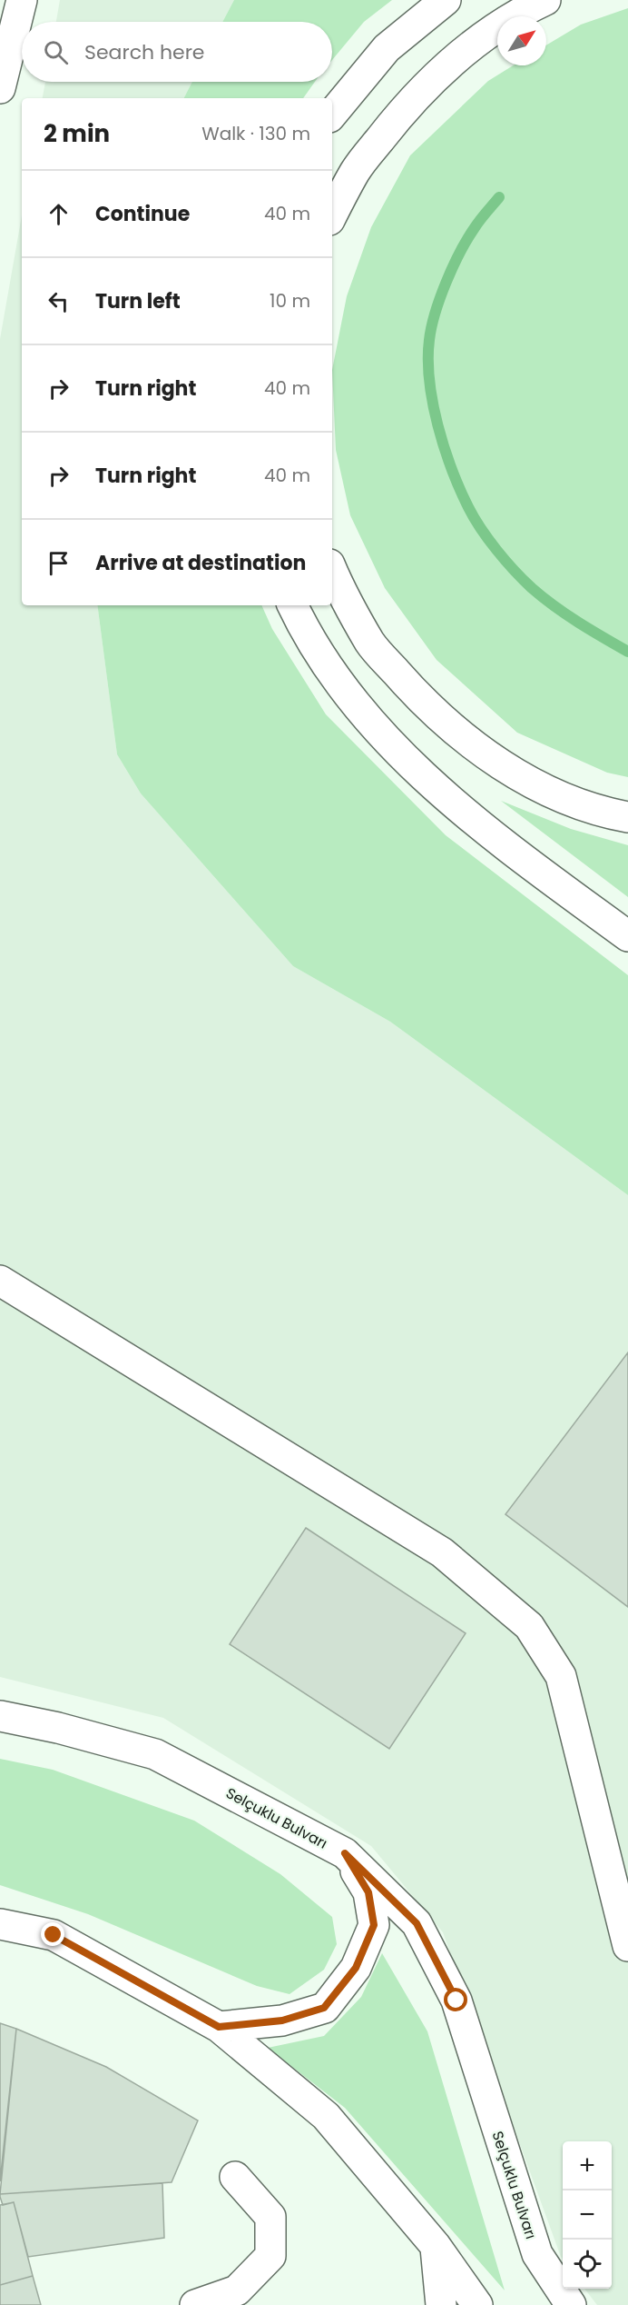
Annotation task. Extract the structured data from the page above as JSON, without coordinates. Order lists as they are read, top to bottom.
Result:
{
  "streets": {
    "main road": ["Selçuklu Bulvarı"]
  },
  "north": "top right",
  "page": {
    "search": "Search here",
    "heading": ["2 min", "Walk · 130 m"],
    "list": [
      ["Continue", "40 m"],
      ["Turn left", "10 m"],
      ["Turn right", "40 m"],
      ["Turn right", "40 m"],
      "Arrive at destination"
    ],
    "map_buttons": ["+", "−"]
  }
}
